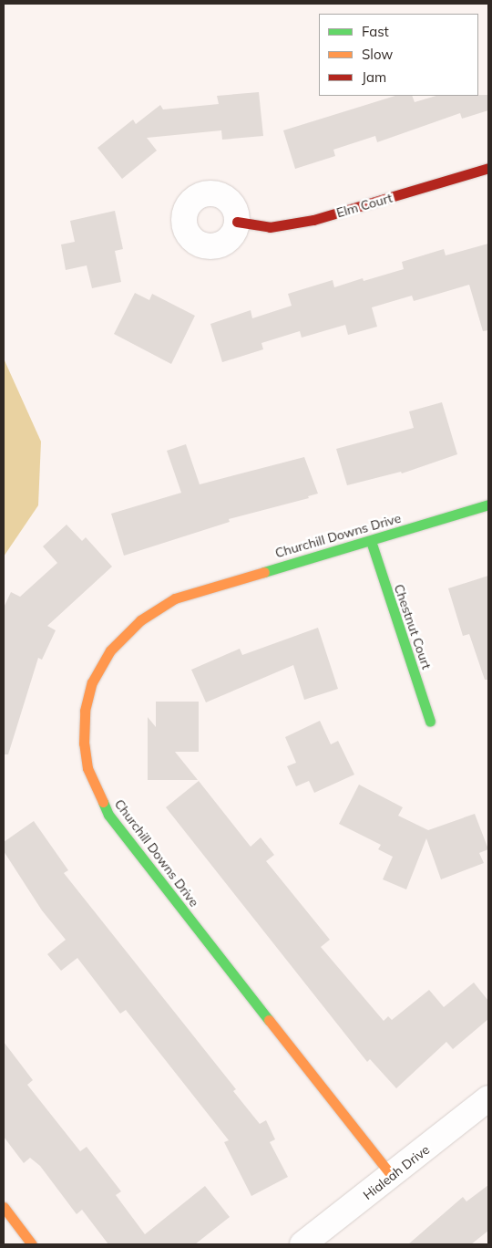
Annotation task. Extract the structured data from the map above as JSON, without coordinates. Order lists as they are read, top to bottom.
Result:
{
  "streets": {
    "street": [
      "Elm Court",
      "Churchill Downs Drive",
      "Chestnut Court",
      "Hialeah Drive"
    ]
  },
  "crossings": [
    ["Churchill Downs Drive", "Chestnut Court"],
    ["Churchill Downs Drive", "Hialeah Drive"]
  ],
  "legend": ["Fast", "Slow", "Jam"]
}
